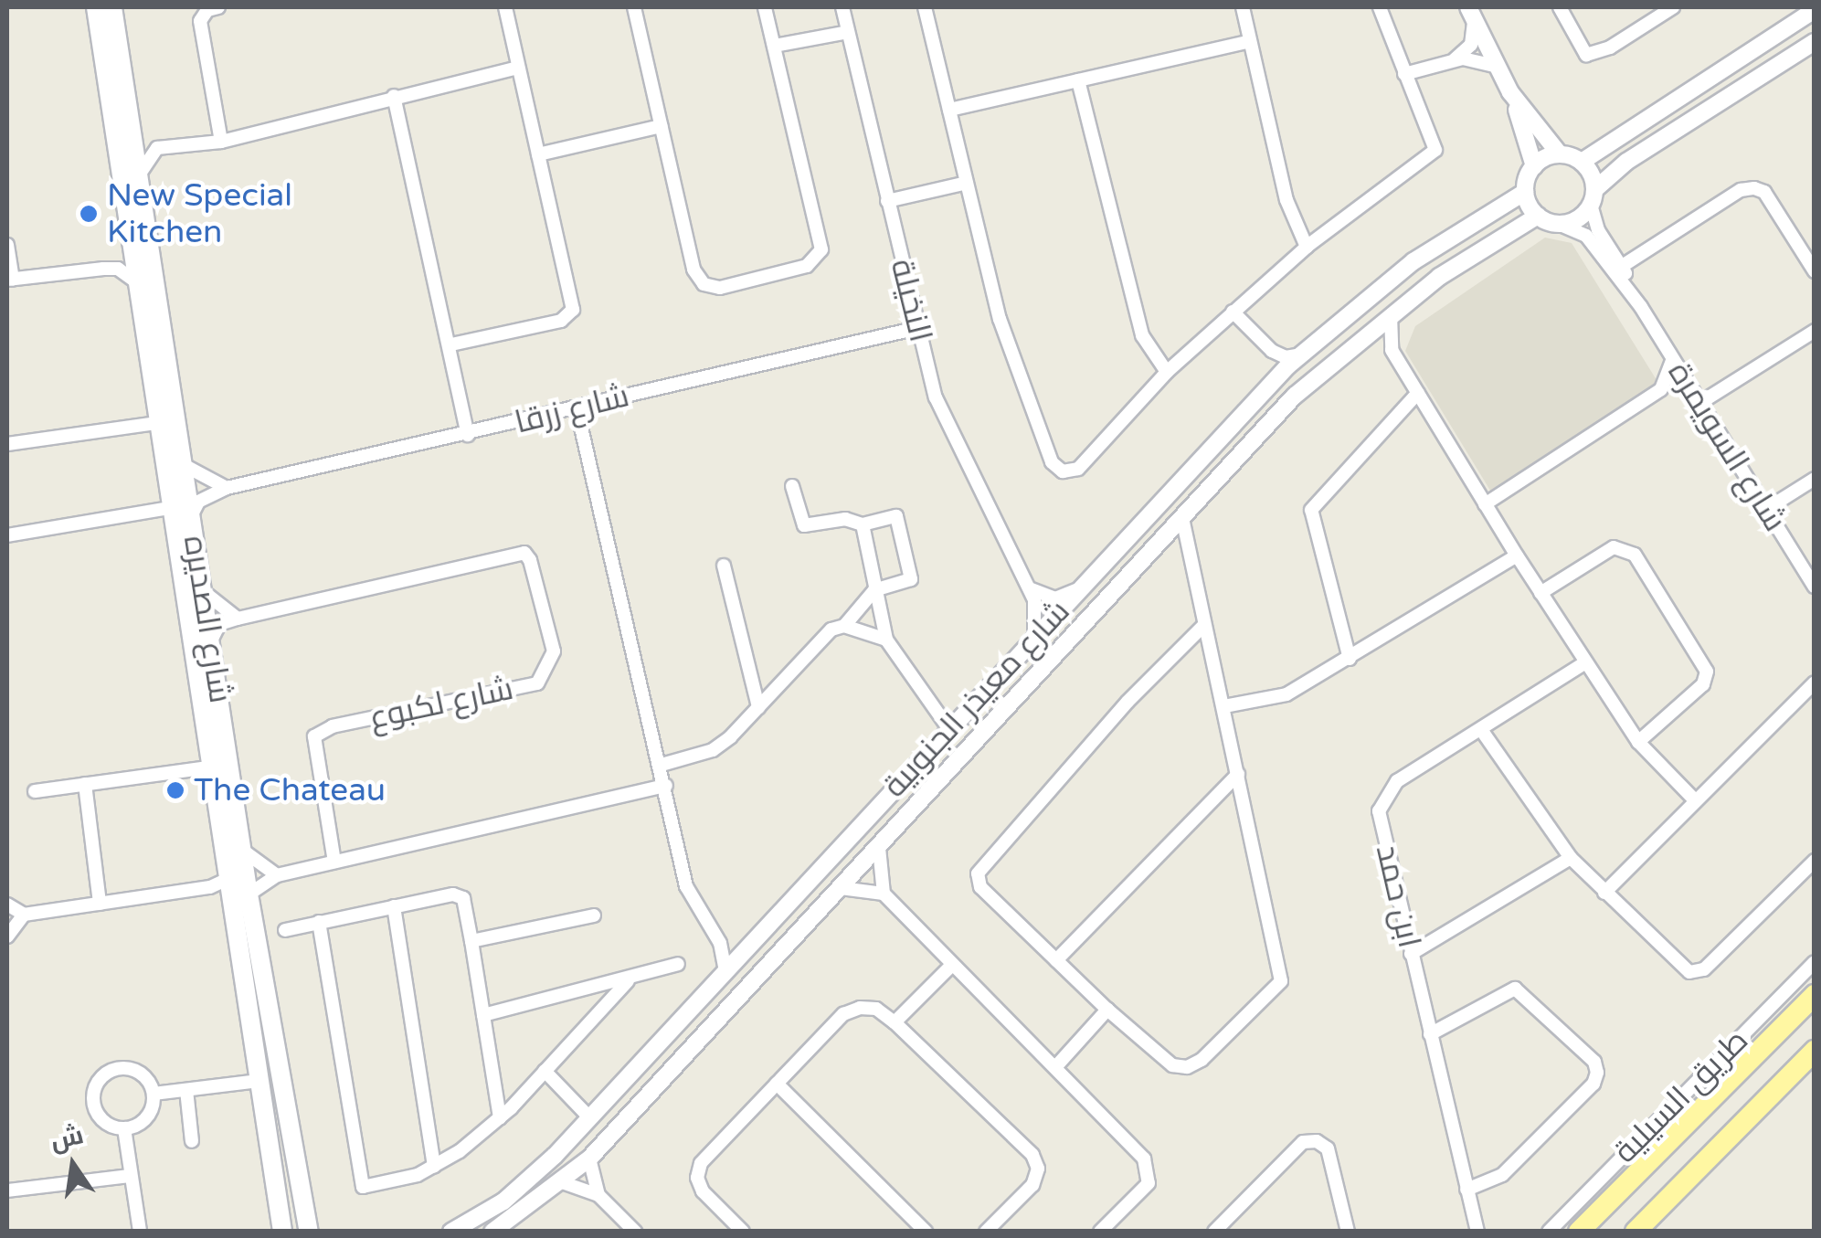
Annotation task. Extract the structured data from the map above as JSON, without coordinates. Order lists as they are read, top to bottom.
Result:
{
  "streets": {
    "main road": ["شارع الصديره", "طريق السيلية"],
    "street": [
      "النخيلة",
      "شارع زرقا",
      "شارع السويمرة",
      "شارع معيذر الجنوبية",
      "شارع لكبوع",
      "ابن حمد"
    ]
  },
  "crossings": [
    ["النخيلة", "شارع زرقا"],
    ["النخيلة", "شارع معيذر الجنوبية"],
    ["شارع زرقا", "شارع الصديره"],
    ["شارع السويمرة", "شارع معيذر الجنوبية"]
  ],
  "places": ["New Special Kitchen", "The Chateau"],
  "north": "top"
}
